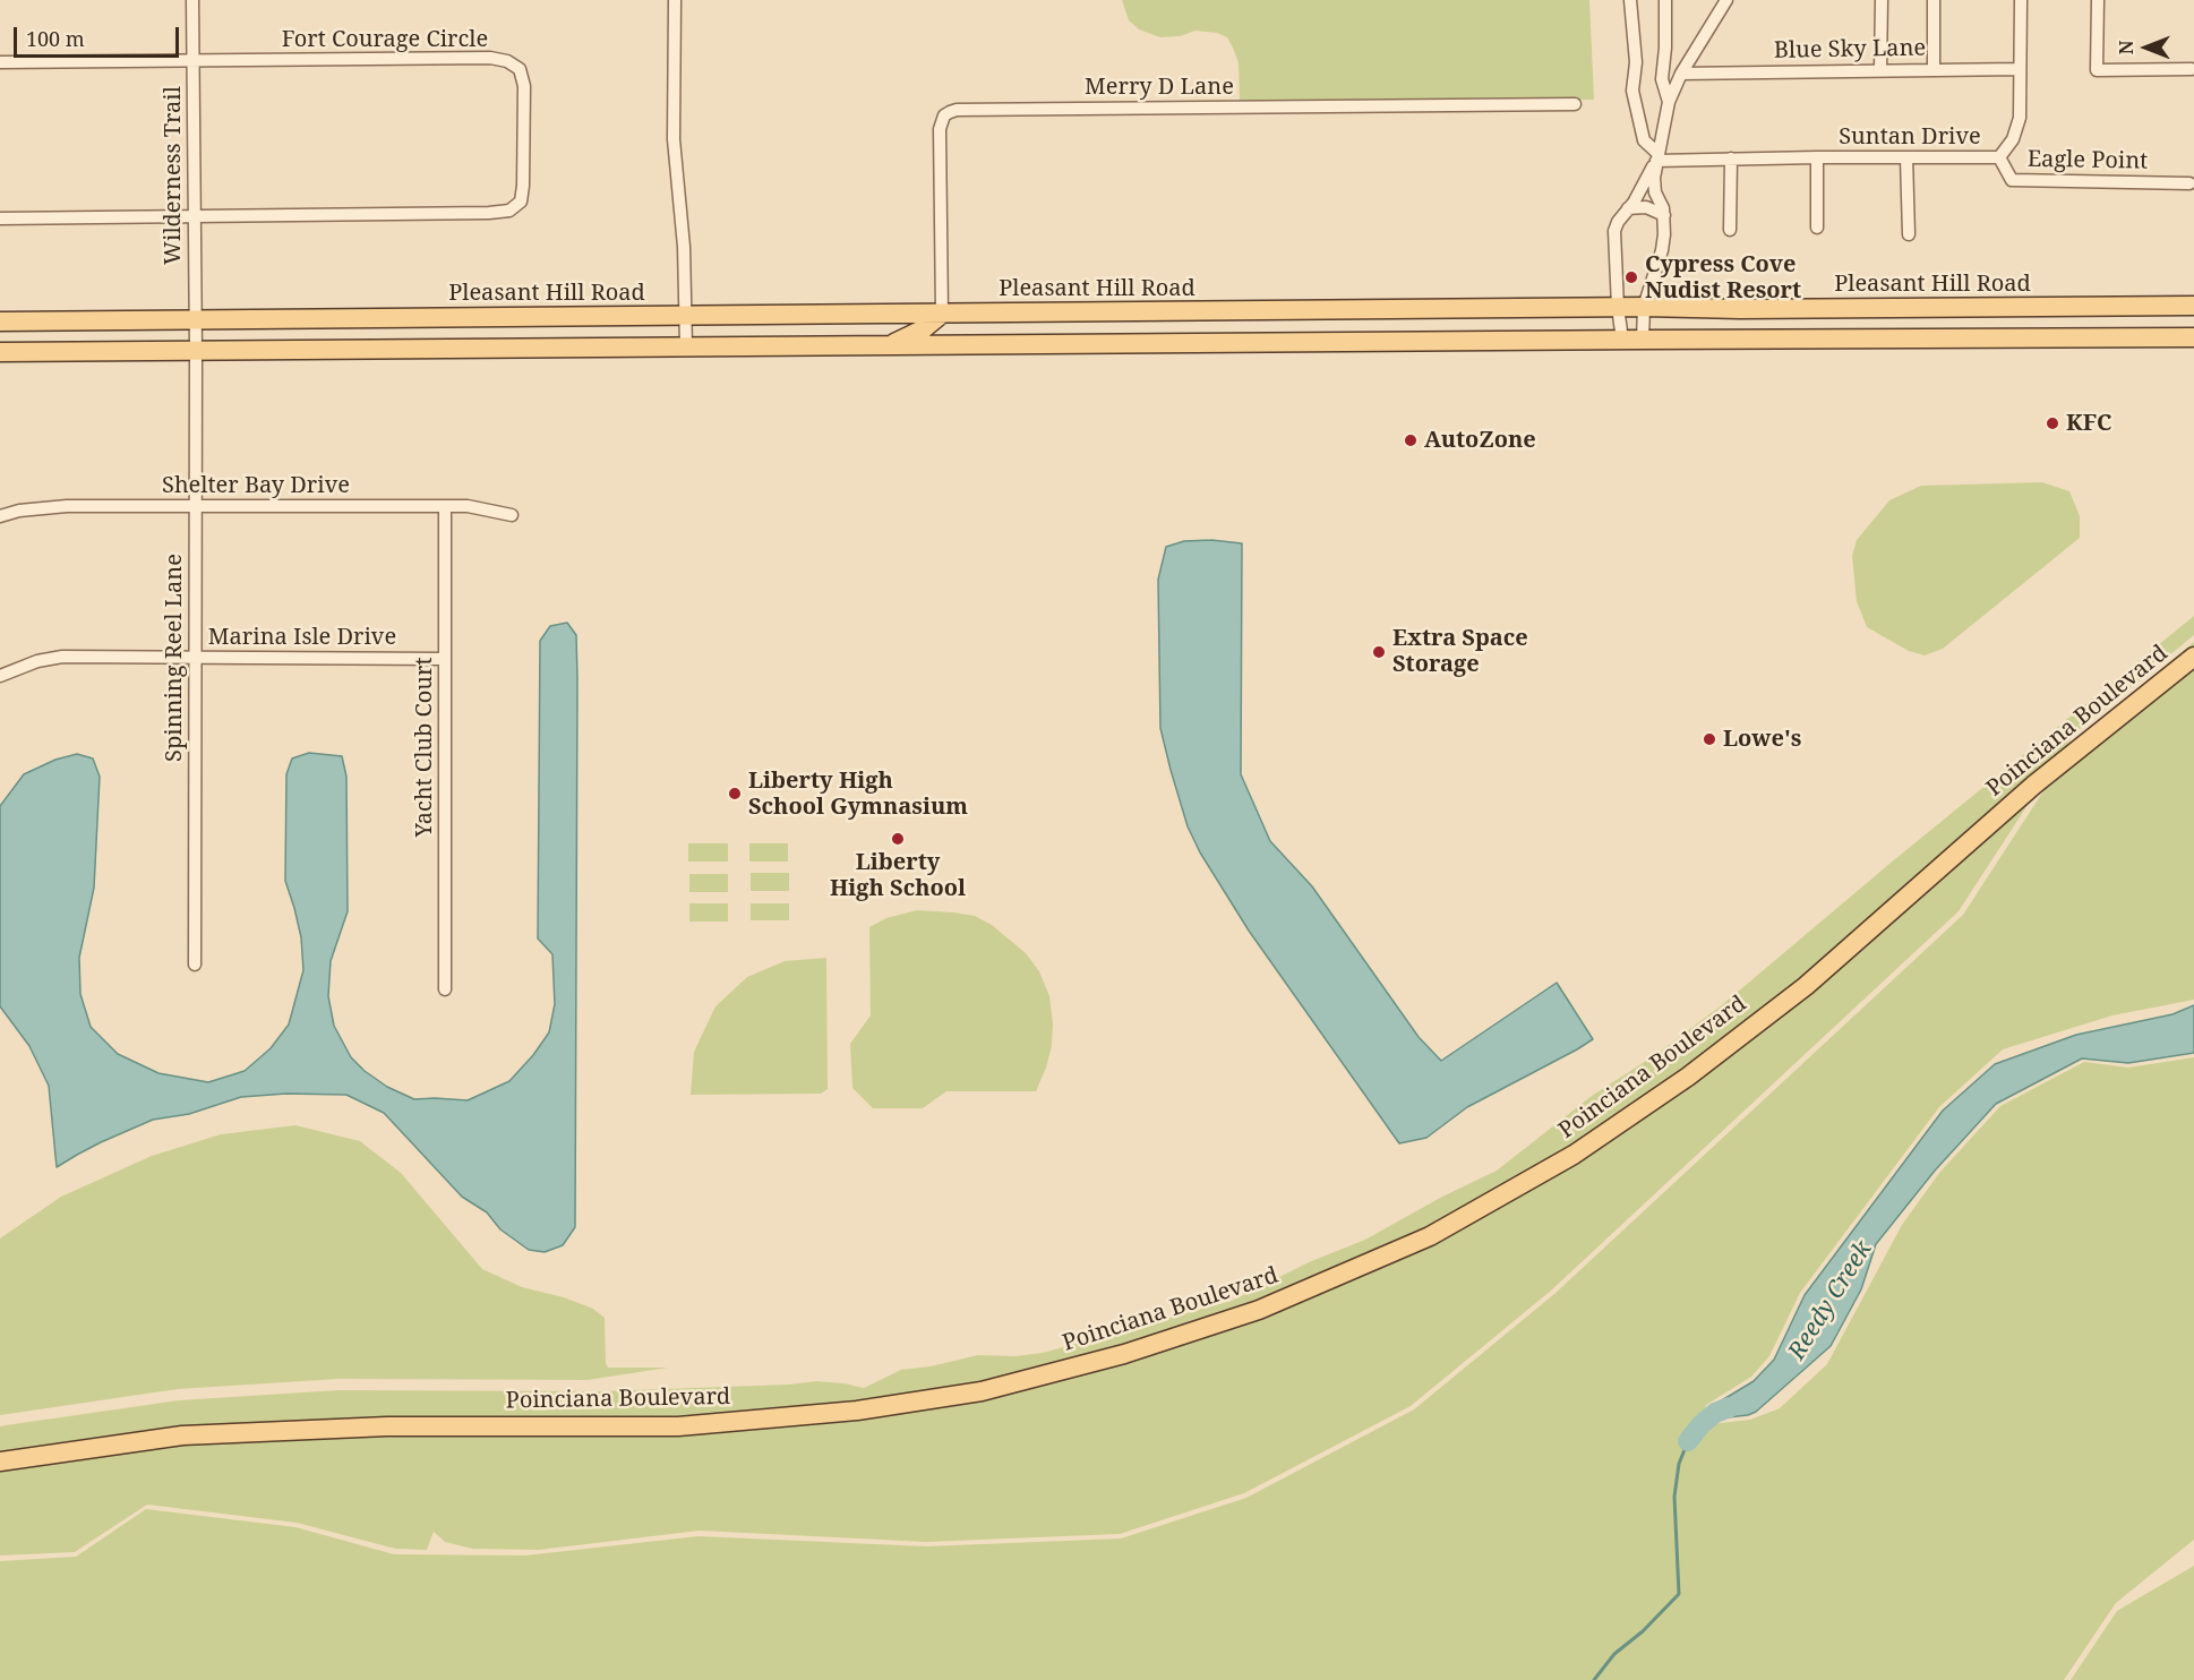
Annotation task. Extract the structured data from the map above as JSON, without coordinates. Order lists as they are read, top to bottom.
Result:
{
  "streets": {
    "main road": ["Pleasant Hill Road", "Poinciana Boulevard"],
    "street": [
      "Fort Courage Circle",
      "Blue Sky Lane",
      "Merry D Lane",
      "Suntan Drive",
      "Eagle Point",
      "Wilderness Trail",
      "Shelter Bay Drive",
      "Marina Isle Drive",
      "Spinning Reel Lane",
      "Yacht Club Court"
    ]
  },
  "crossings": [
    ["Fort Courage Circle", "Wilderness Trail"],
    ["Blue Sky Lane", "Suntan Drive"],
    ["Merry D Lane", "Pleasant Hill Road"],
    ["Suntan Drive", "Eagle Point"],
    ["Wilderness Trail", "Pleasant Hill Road"],
    ["Wilderness Trail", "Spinning Reel Lane"],
    ["Shelter Bay Drive", "Spinning Reel Lane"],
    ["Shelter Bay Drive", "Yacht Club Court"],
    ["Marina Isle Drive", "Spinning Reel Lane"],
    ["Marina Isle Drive", "Yacht Club Court"]
  ],
  "water": ["Reedy Creek"],
  "places": [
    "Cypress Cove Nudist Resort",
    "KFC",
    "AutoZone",
    "Extra Space Storage",
    "Lowe's",
    "Liberty High School Gymnasium",
    "Liberty High School"
  ],
  "scale_bar": "100 m",
  "north": "left"
}
